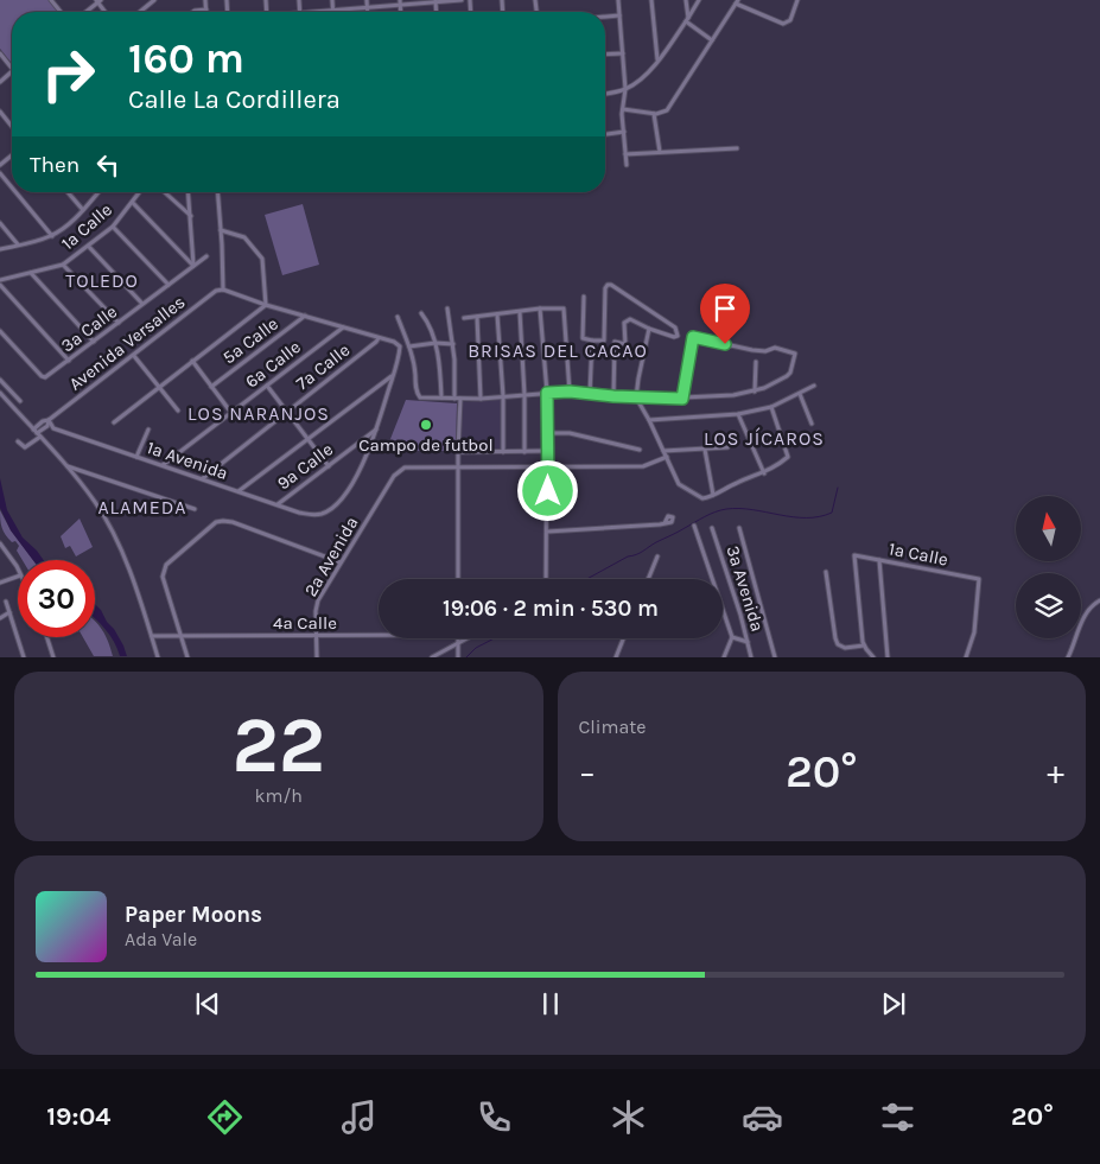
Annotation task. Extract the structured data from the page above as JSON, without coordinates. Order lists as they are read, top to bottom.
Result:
{
  "streets": {
    "street": [
      "1a Calle",
      "3a Calle",
      "5a Calle",
      "Avenida Versalles",
      "6a Calle",
      "7a Calle",
      "1a Avenida",
      "9a Calle",
      "2a Avenida",
      "3a Avenida",
      "4a Calle"
    ]
  },
  "crossings": [
    ["Avenida Versalles", "1a Avenida"],
    ["6a Calle", "1a Avenida"],
    ["7a Calle", "1a Avenida"],
    ["1a Avenida", "9a Calle"],
    ["2a Avenida", "4a Calle"]
  ],
  "districts": [
    "TOLEDO",
    "BRISAS DEL CACAO",
    "LOS NARANJOS",
    "LOS JÍCAROS",
    "ALAMEDA"
  ],
  "places": ["Campo de futbol"],
  "north": "top",
  "page": {
    "turn": ["160 m", "Calle La Cordillera"],
    "then": "Then",
    "limit": "30",
    "trip": "19:06 · 2 min · 530 m",
    "tile": [
      ["22", "km/h"],
      "Climate"
    ],
    "heat": ["−", "20°", "+"],
    "song": ["Paper Moons", "Ada Vale"],
    "tabs": ["19:04", "20°"]
  }
}
